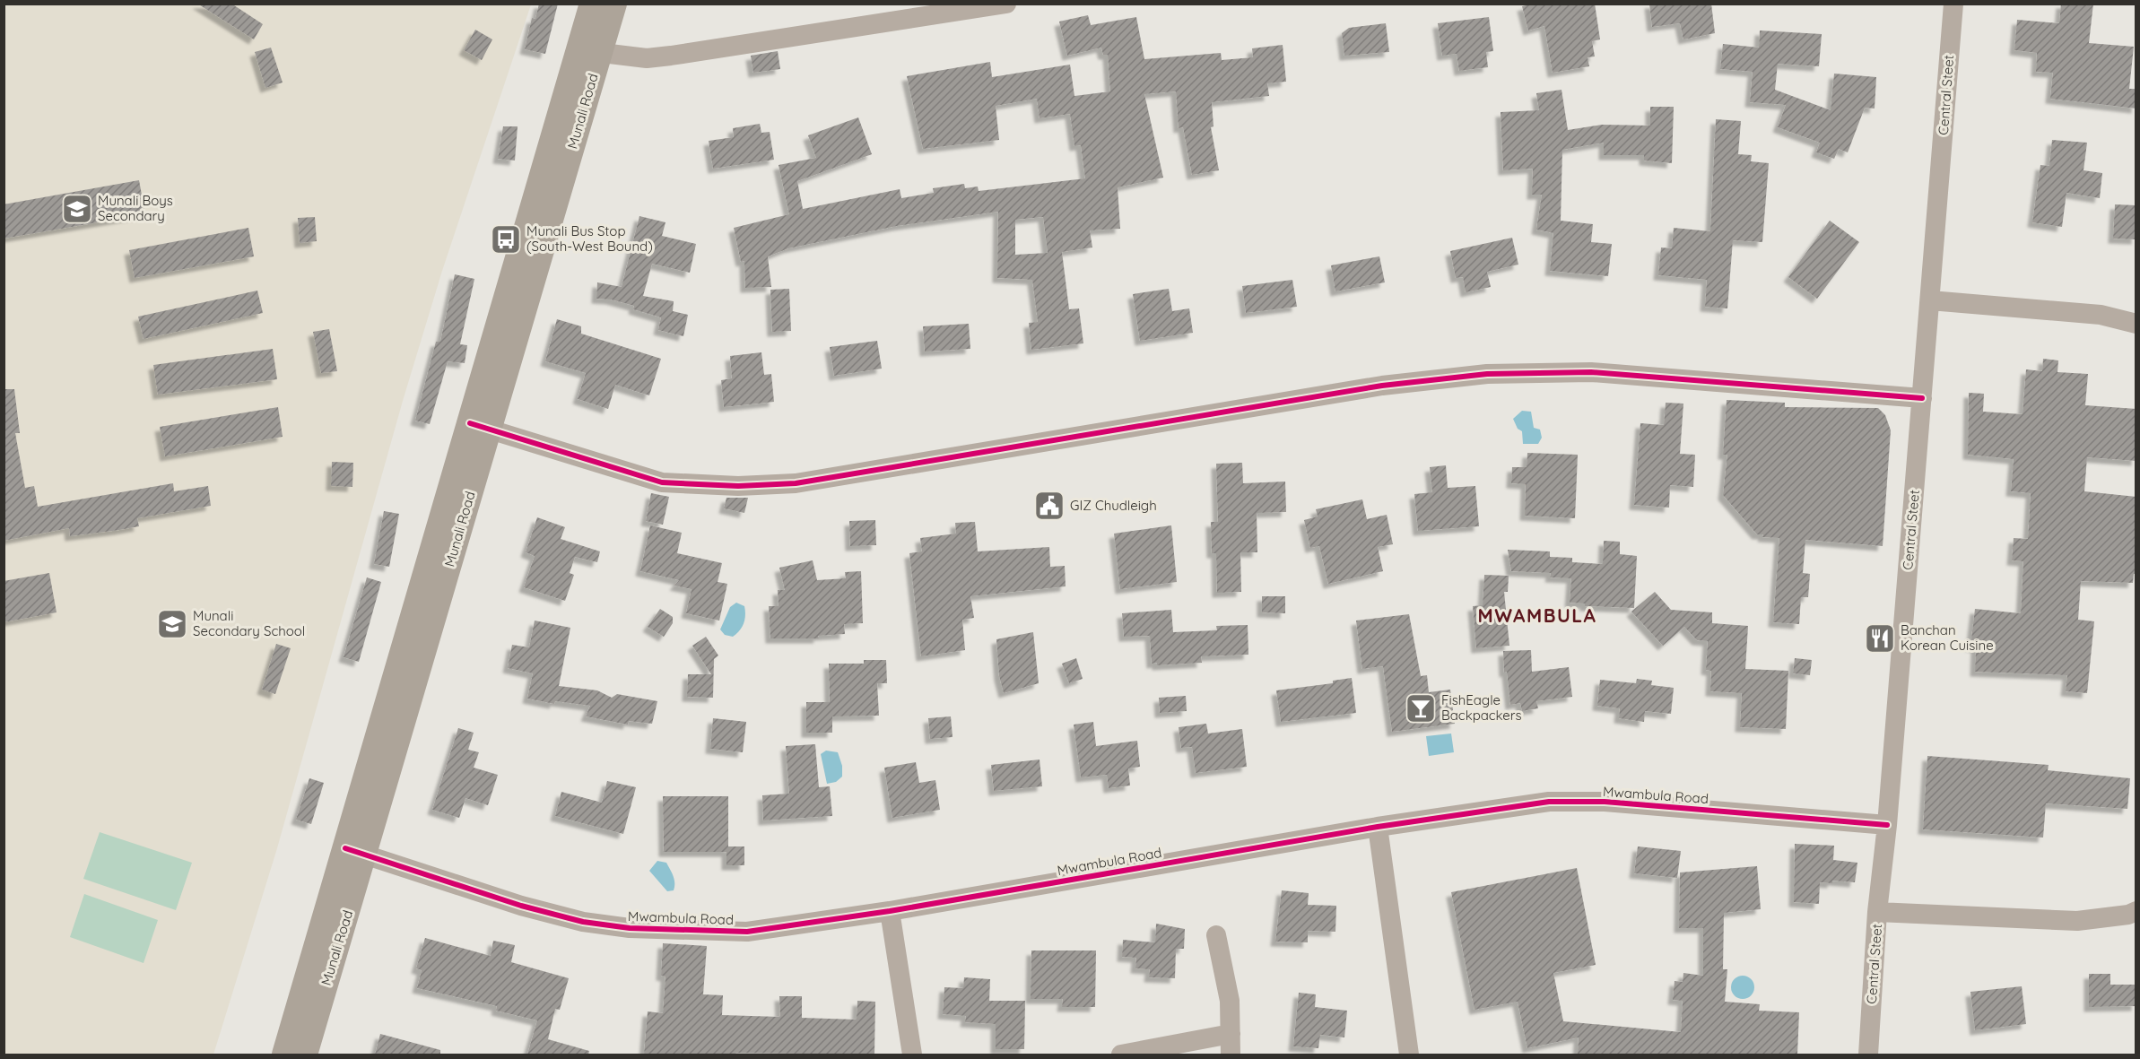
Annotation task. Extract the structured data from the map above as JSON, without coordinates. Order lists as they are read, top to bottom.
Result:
{
  "streets": {
    "main road": ["Munali Road"],
    "street": ["Central Steet", "Mwambula Road"]
  },
  "crossings": [
    ["Central Steet", "Mwambula Road"],
    ["Munali Road", "Mwambula Road"]
  ],
  "districts": ["MWAMBULA"],
  "places": {
    "school or university": ["Munali Boys Secondary", "Munali Secondary School"],
    "bus stop": ["Munali Bus Stop (South-West Bound)"],
    "public building": ["GIZ Chudleigh"],
    "restaurant": ["Banchan Korean Cuisine"],
    "bar": ["FishEagle Backpackers"]
  }
}
